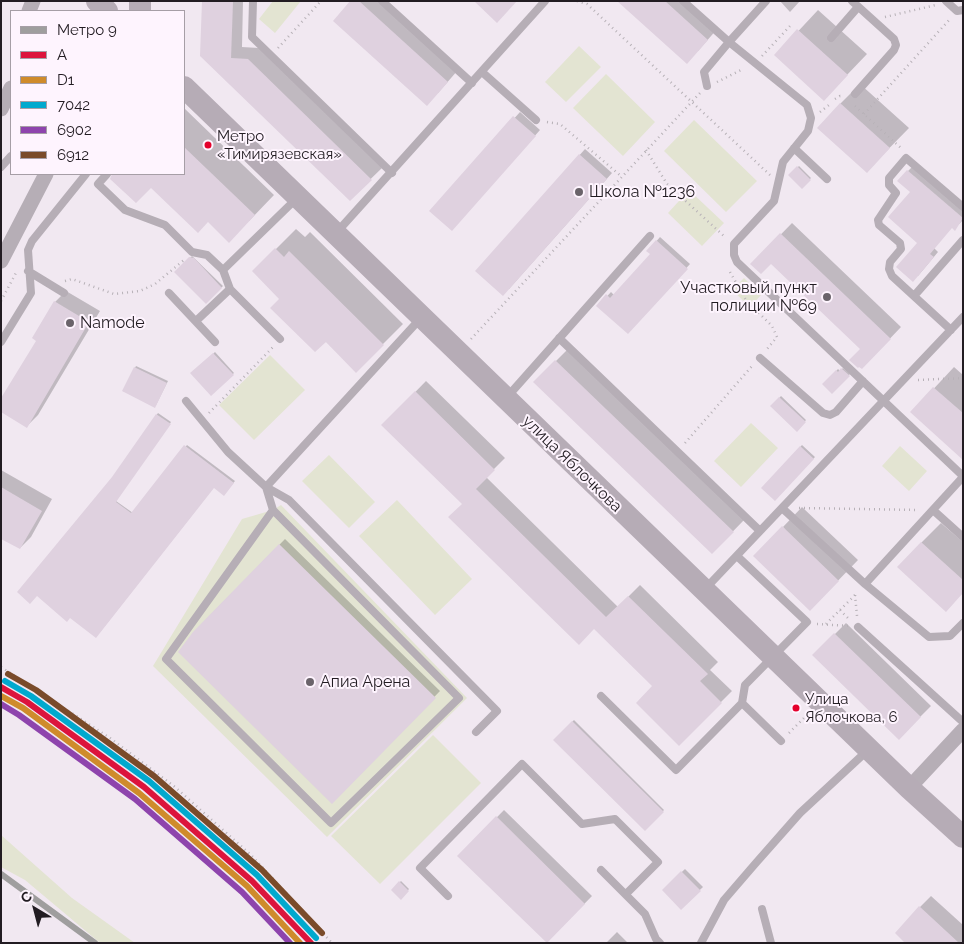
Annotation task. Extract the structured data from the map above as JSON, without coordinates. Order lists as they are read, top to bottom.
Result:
{
  "streets": {
    "street": ["улица Яблочкова"]
  },
  "places": [
    "Метро «Тимирязевская»",
    "Школа №1236",
    "Участковый пункт полиции №69",
    "Namode",
    "Апиа Арена",
    "Улица Яблочкова, 6"
  ],
  "lines": [
    "transit line 6912",
    "transit line 7042",
    "transit line A",
    "transit line D1",
    "transit line 6902",
    "metro line 9"
  ],
  "legend": [
    "Метро 9",
    "A",
    "D1",
    "7042",
    "6902",
    "6912"
  ],
  "north": "top left"
}
